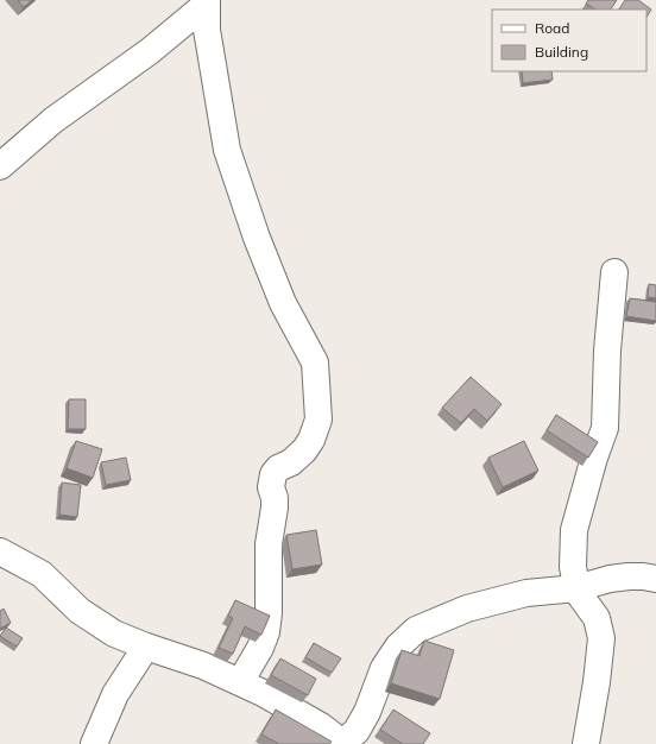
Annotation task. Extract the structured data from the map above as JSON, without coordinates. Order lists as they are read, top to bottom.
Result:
{
  "legend": ["Road", "Building"]
}
